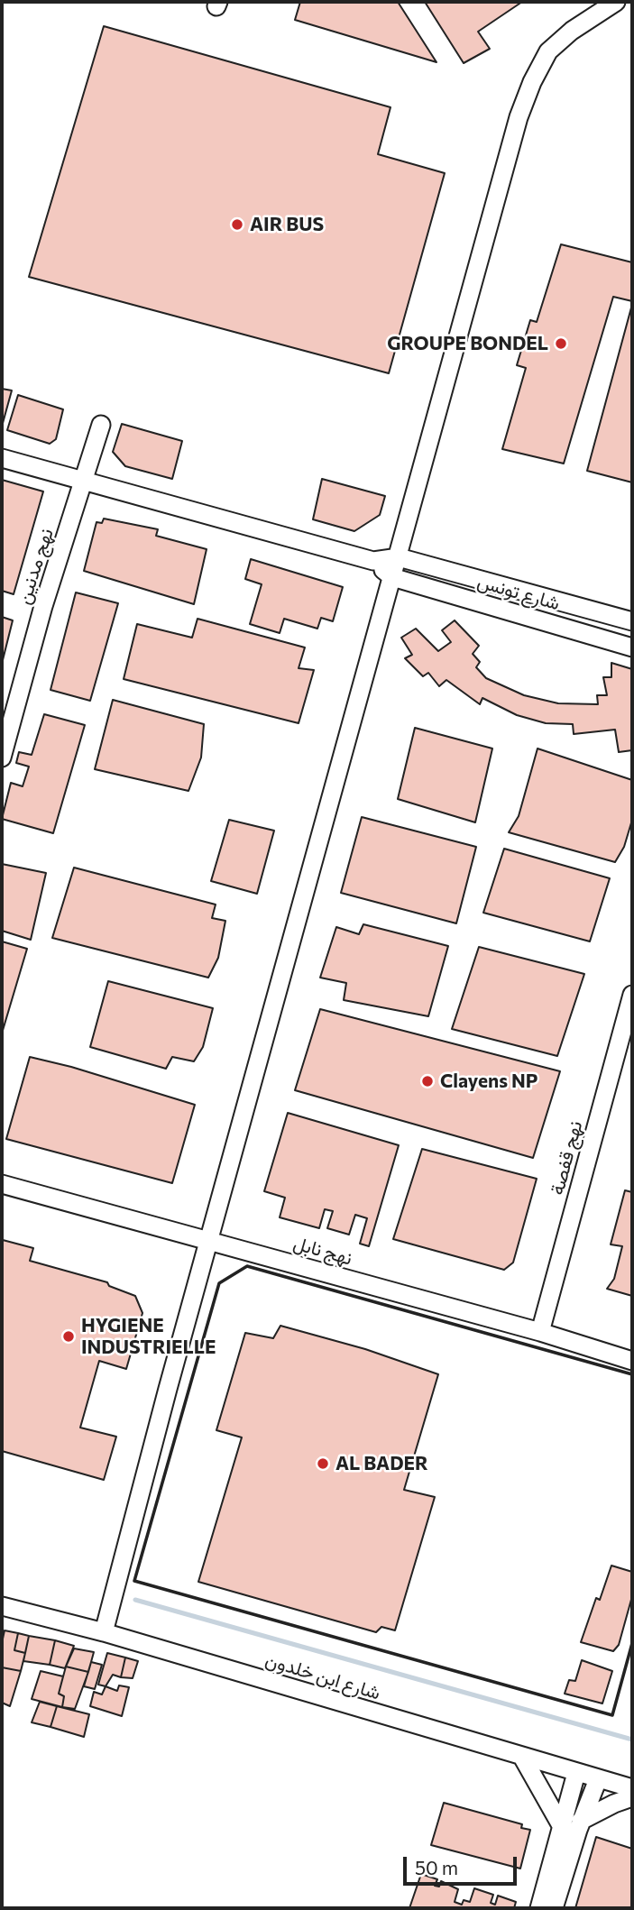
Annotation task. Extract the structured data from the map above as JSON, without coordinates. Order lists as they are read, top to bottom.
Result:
{
  "streets": {
    "street": [
      "نهج مدنين",
      "شارع تونس",
      "نهج قفصة",
      "نهج نابل",
      "شارع ابن خلدون"
    ]
  },
  "crossings": [
    ["نهج قفصة", "نهج نابل"]
  ],
  "places": [
    "AIR BUS",
    "GROUPE BONDEL",
    "Clayens NP",
    "HYGIENE INDUSTRIELLE",
    "AL BADER"
  ],
  "scale_bar": "50 m"
}
